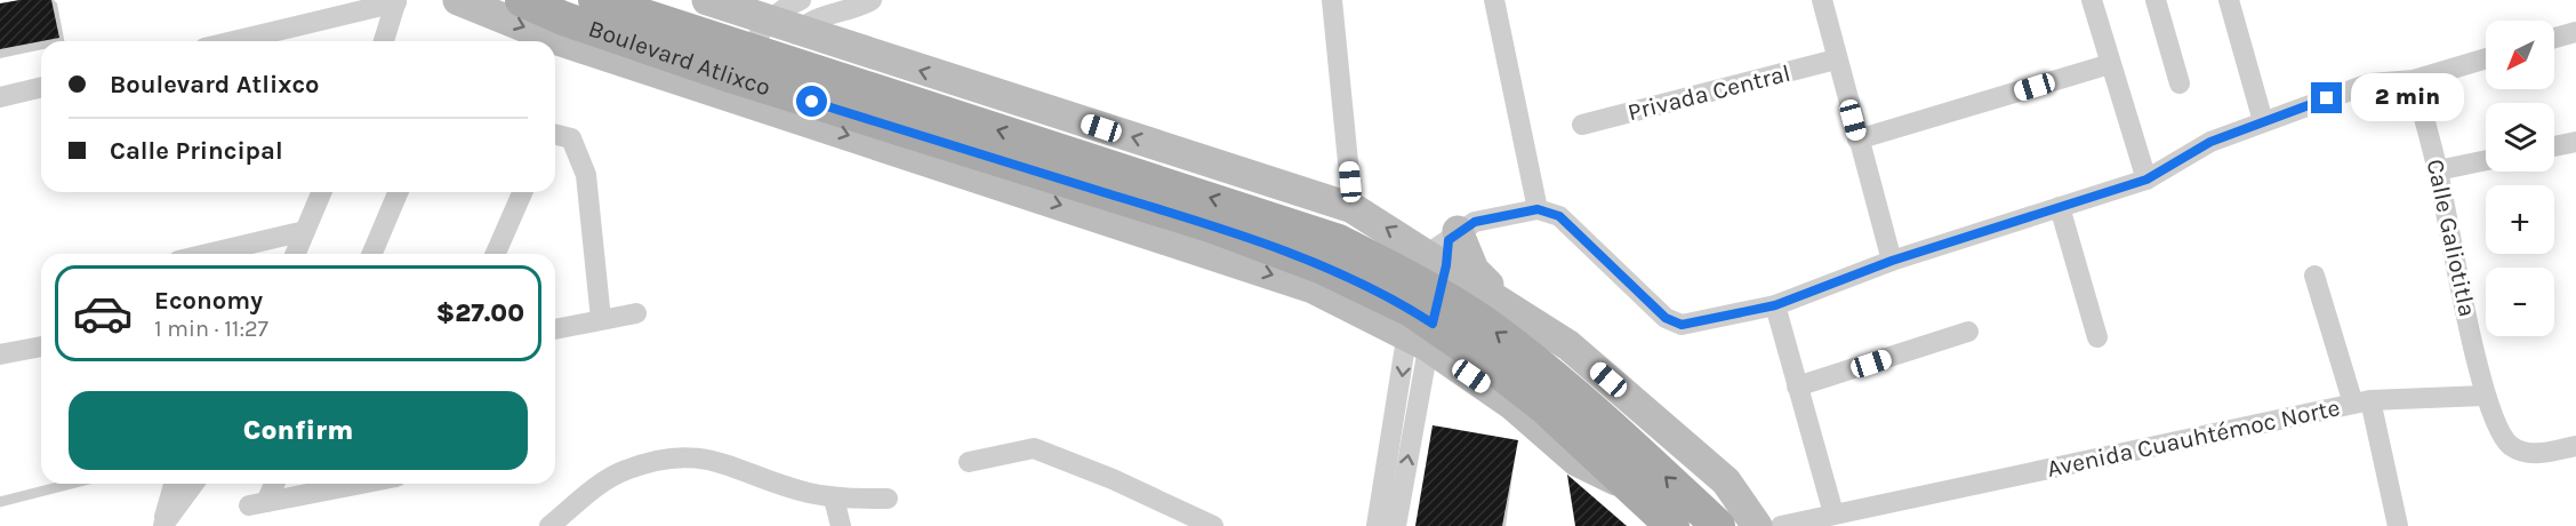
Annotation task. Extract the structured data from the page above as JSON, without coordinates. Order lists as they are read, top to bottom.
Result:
{
  "streets": {
    "main road": ["Boulevard Atlixco"],
    "street": ["Privada Central", "Calle Galiotitla", "Avenida Cuauhtémoc Norte"]
  },
  "crossings": [
    ["Calle Galiotitla", "Avenida Cuauhtémoc Norte"]
  ],
  "north": "bottom left",
  "page": {
    "map_buttons": ["+", "−"],
    "banner": ["Boulevard Atlixco", "Calle Principal"],
    "bubble": "2 min",
    "list": [
      {
        "name": "Economy",
        "note": "1 min · 11:27",
        "value": "$27.00"
      }
    ],
    "buttons": "Confirm"
  }
}
